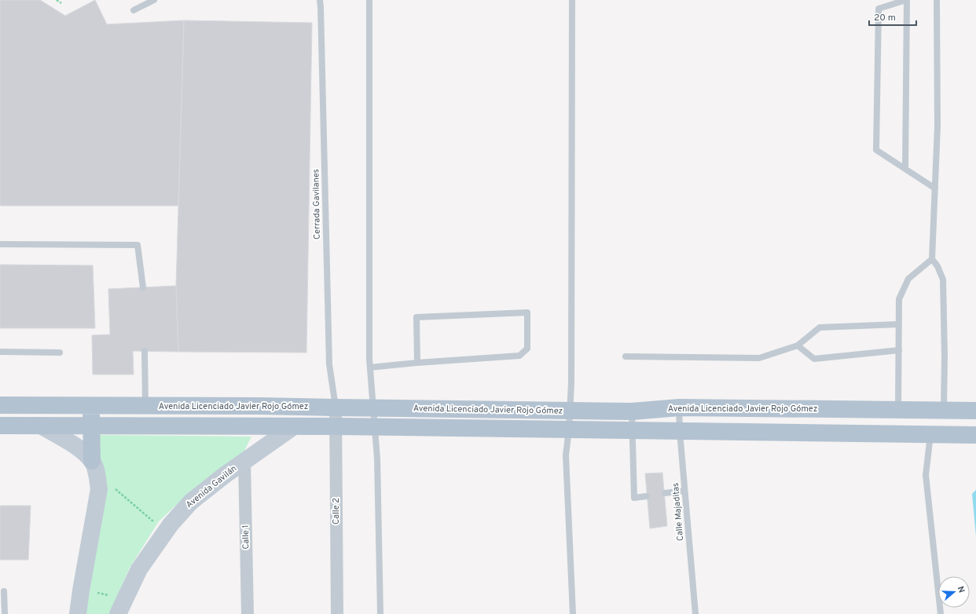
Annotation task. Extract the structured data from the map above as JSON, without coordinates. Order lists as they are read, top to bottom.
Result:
{
  "streets": {
    "main road": ["Avenida Licenciado Javier Rojo Gómez", "Avenida Gavilán"],
    "street": ["Calle 2", "Calle 1"],
    "lane": ["Cerrada Gavilanes", "Calle Majaditas"]
  },
  "crossings": [
    ["Cerrada Gavilanes", "Avenida Licenciado Javier Rojo Gómez"],
    ["Cerrada Gavilanes", "Calle 2"],
    ["Avenida Licenciado Javier Rojo Gómez", "Calle 2"],
    ["Avenida Licenciado Javier Rojo Gómez", "Calle Majaditas"],
    ["Avenida Gavilán", "Calle 1"]
  ],
  "scale_bar": "20 m",
  "north": "right"
}
